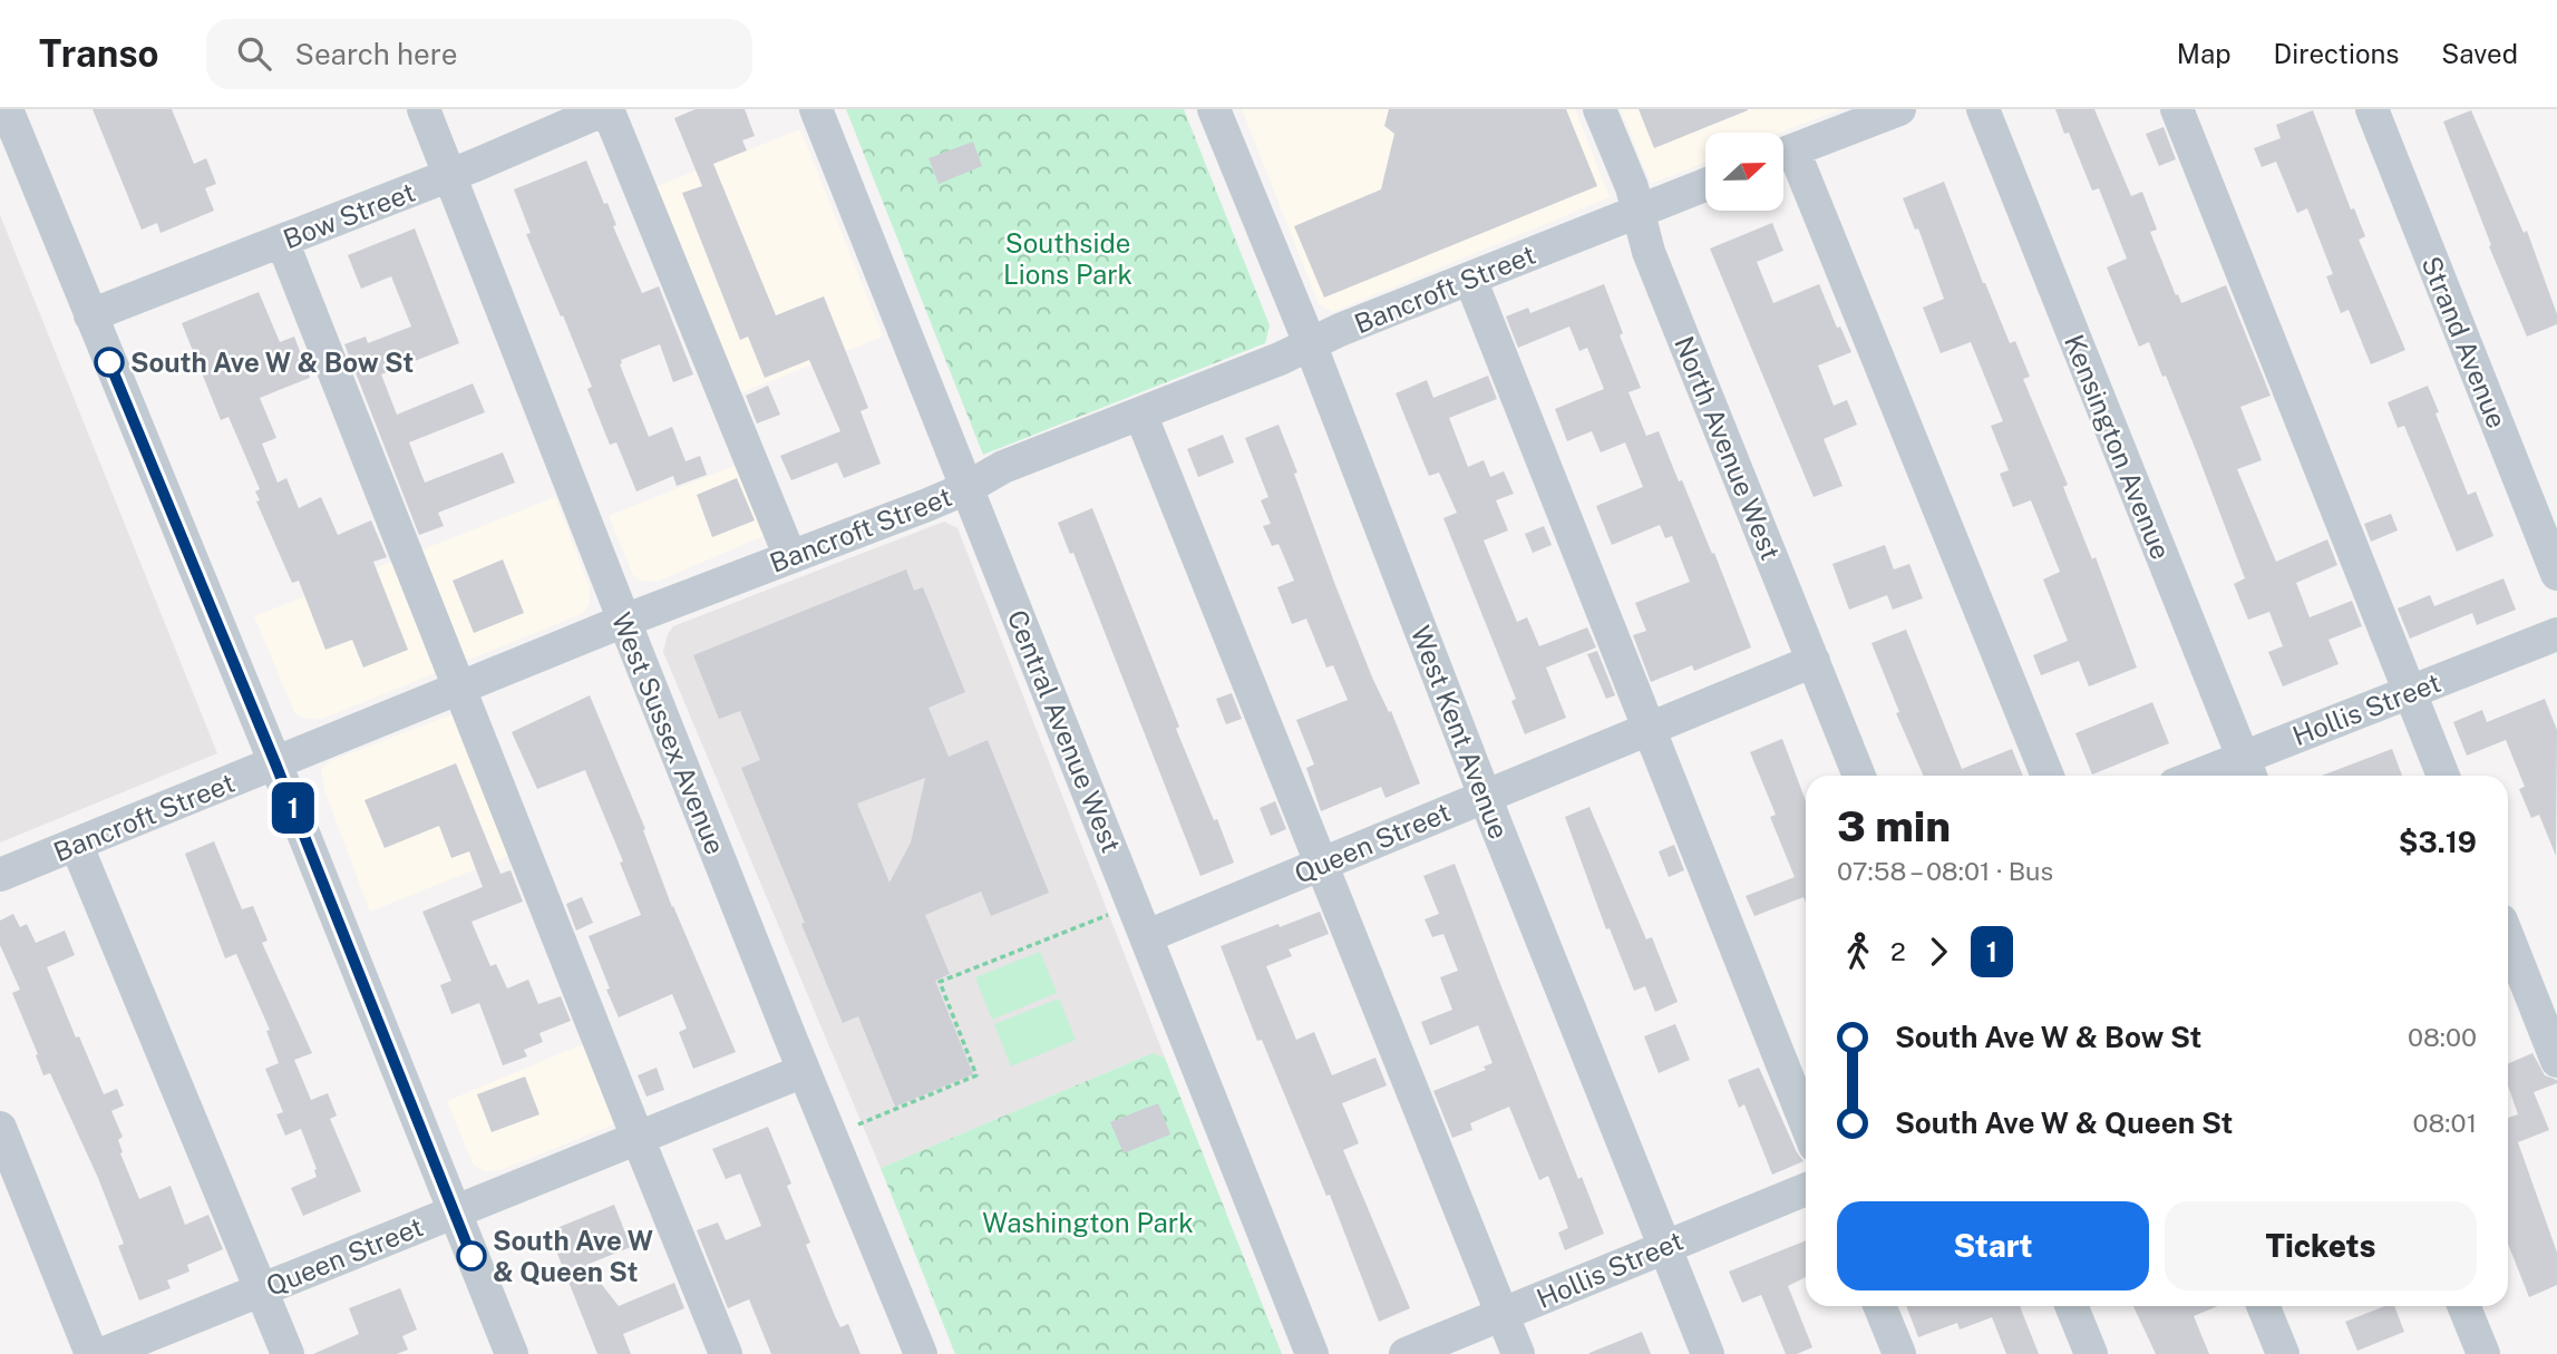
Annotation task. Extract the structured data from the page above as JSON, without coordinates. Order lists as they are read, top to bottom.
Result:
{
  "streets": {
    "street": [
      "Bow Street",
      "Bancroft Street",
      "Strand Avenue",
      "Kensington Avenue",
      "North Avenue West",
      "Hollis Street",
      "Central Avenue West",
      "West Kent Avenue",
      "West Sussex Avenue",
      "Queen Street"
    ]
  },
  "crossings": [
    ["Bow Street", "West Sussex Avenue"],
    ["Bancroft Street", "North Avenue West"],
    ["Bancroft Street", "Central Avenue West"],
    ["Bancroft Street", "West Kent Avenue"],
    ["Bancroft Street", "West Sussex Avenue"],
    ["Kensington Avenue", "Hollis Street"],
    ["North Avenue West", "Queen Street"],
    ["Hollis Street", "West Kent Avenue"],
    ["Central Avenue West", "Queen Street"],
    ["West Kent Avenue", "Queen Street"],
    ["West Sussex Avenue", "Queen Street"]
  ],
  "parks": ["Southside Lions Park", "Washington Park"],
  "places": ["South Ave W & Bow St", "South Ave W & Queen St"],
  "lines": ["bus line 1"],
  "north": "right",
  "page": {
    "header": "Transo",
    "search": "Search here",
    "nav": ["Map", "Directions", "Saved"],
    "on_map": "1",
    "heading": ["3 min", "07:58 – 08:01 · Bus", "$3.19"],
    "legs": ["2", "1"],
    "list": [
      {
        "name": "South Ave W & Bow St",
        "value": "08:00"
      },
      {
        "name": "South Ave W & Queen St",
        "value": "08:01"
      }
    ],
    "buttons": ["Start", "Tickets"]
  }
}
